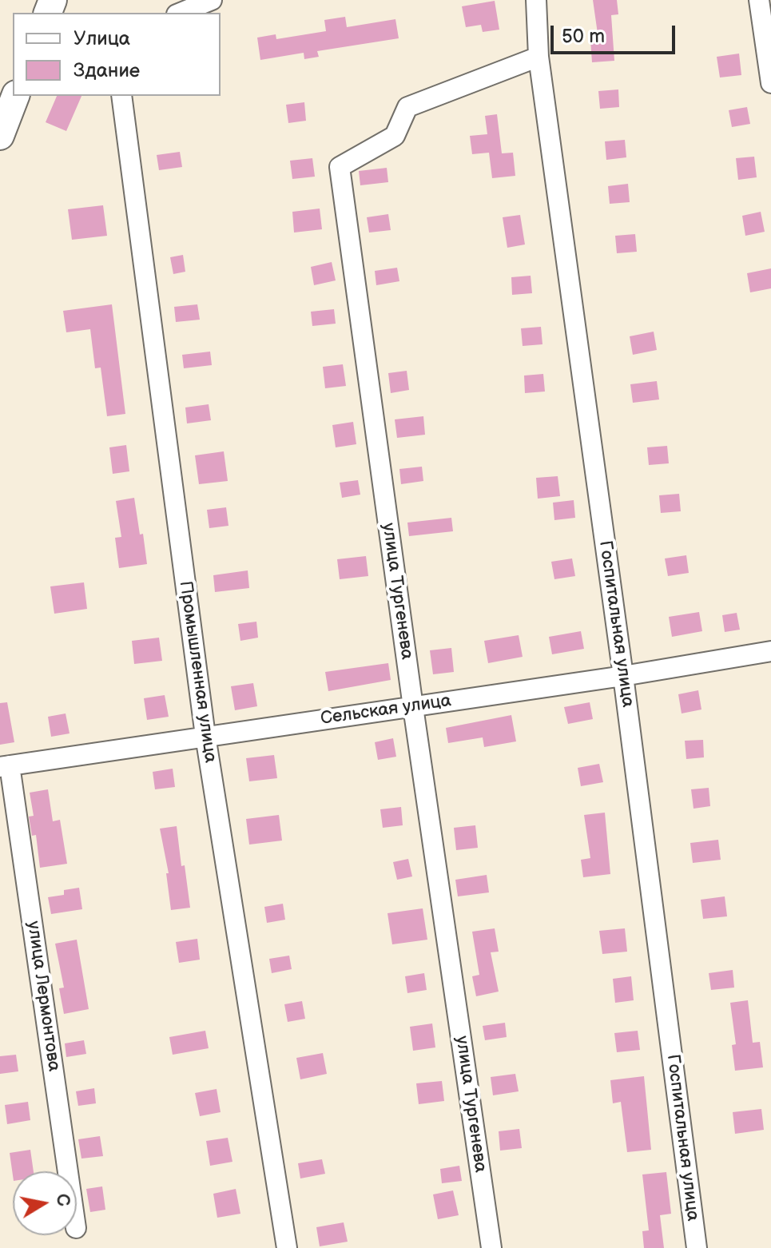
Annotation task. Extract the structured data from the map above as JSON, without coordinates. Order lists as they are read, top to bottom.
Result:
{
  "streets": {
    "street": [
      "улица Тургенева",
      "Госпитальная улица",
      "Промышленная улица",
      "Сельская улица",
      "улица Лермонтова"
    ]
  },
  "crossings": [
    ["улица Тургенева", "Госпитальная улица"],
    ["улица Тургенева", "Сельская улица"],
    ["Госпитальная улица", "Сельская улица"],
    ["Промышленная улица", "Сельская улица"],
    ["Сельская улица", "улица Лермонтова"]
  ],
  "legend": ["Улица", "Здание"],
  "scale_bar": "50 m",
  "north": "right"
}
